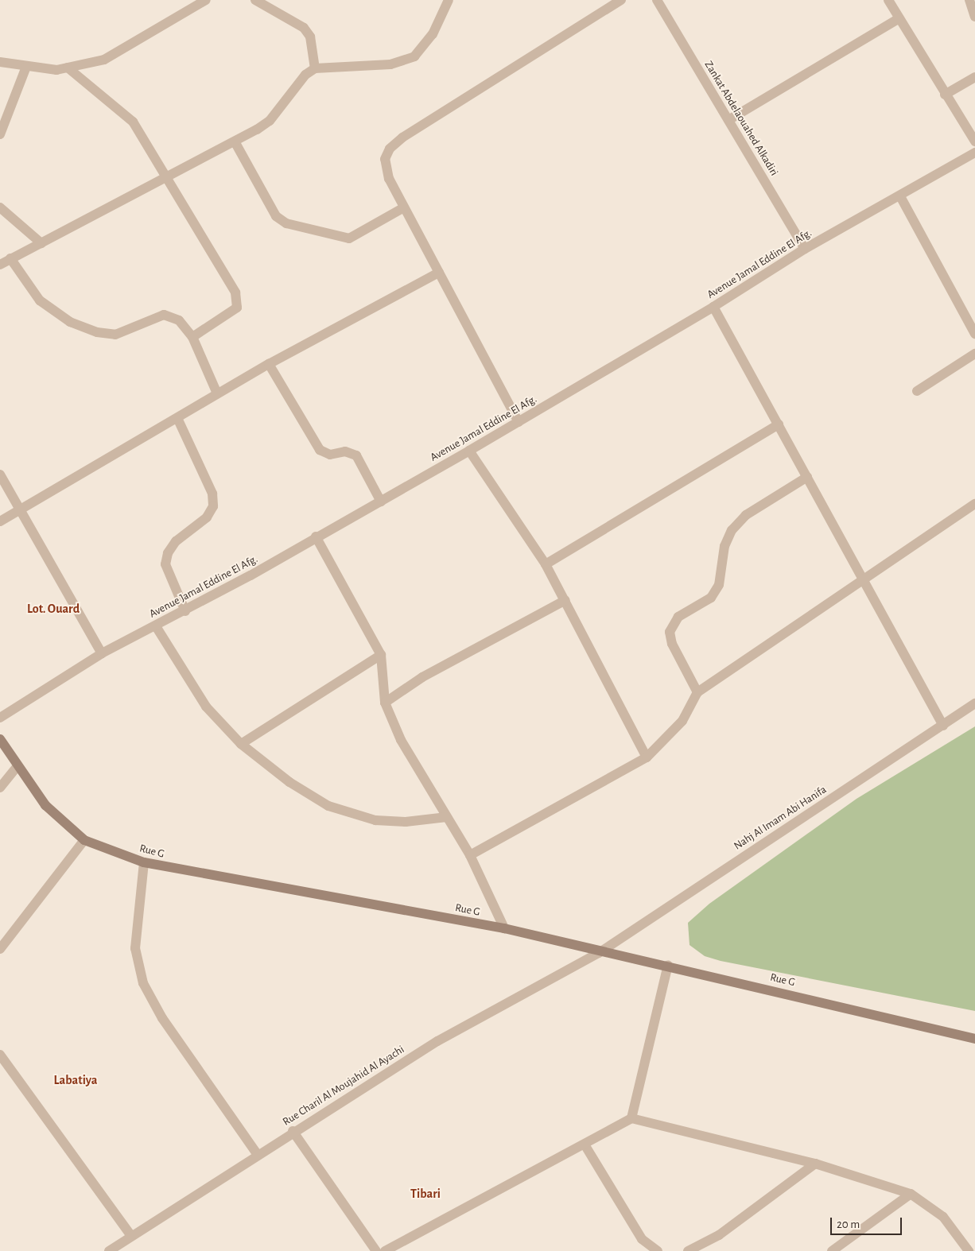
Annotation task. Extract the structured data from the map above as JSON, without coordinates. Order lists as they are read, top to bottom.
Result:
{
  "streets": {
    "street": [
      "Zankat Abdelaouahed Alkadiri",
      "Avenue Jamal Eddine El Afg.",
      "Nahj Al Imam Abi Hanifa",
      "Rue G",
      "Rue Charil Al Moujahid Al Ayachi"
    ]
  },
  "crossings": [
    ["Zankat Abdelaouahed Alkadiri", "Avenue Jamal Eddine El Afg."],
    ["Nahj Al Imam Abi Hanifa", "Rue G"],
    ["Nahj Al Imam Abi Hanifa", "Rue Charil Al Moujahid Al Ayachi"],
    ["Rue G", "Rue Charil Al Moujahid Al Ayachi"]
  ],
  "districts": ["Lot. Ouard", "Labatiya", "Tibari"],
  "scale_bar": "20 m"
}
